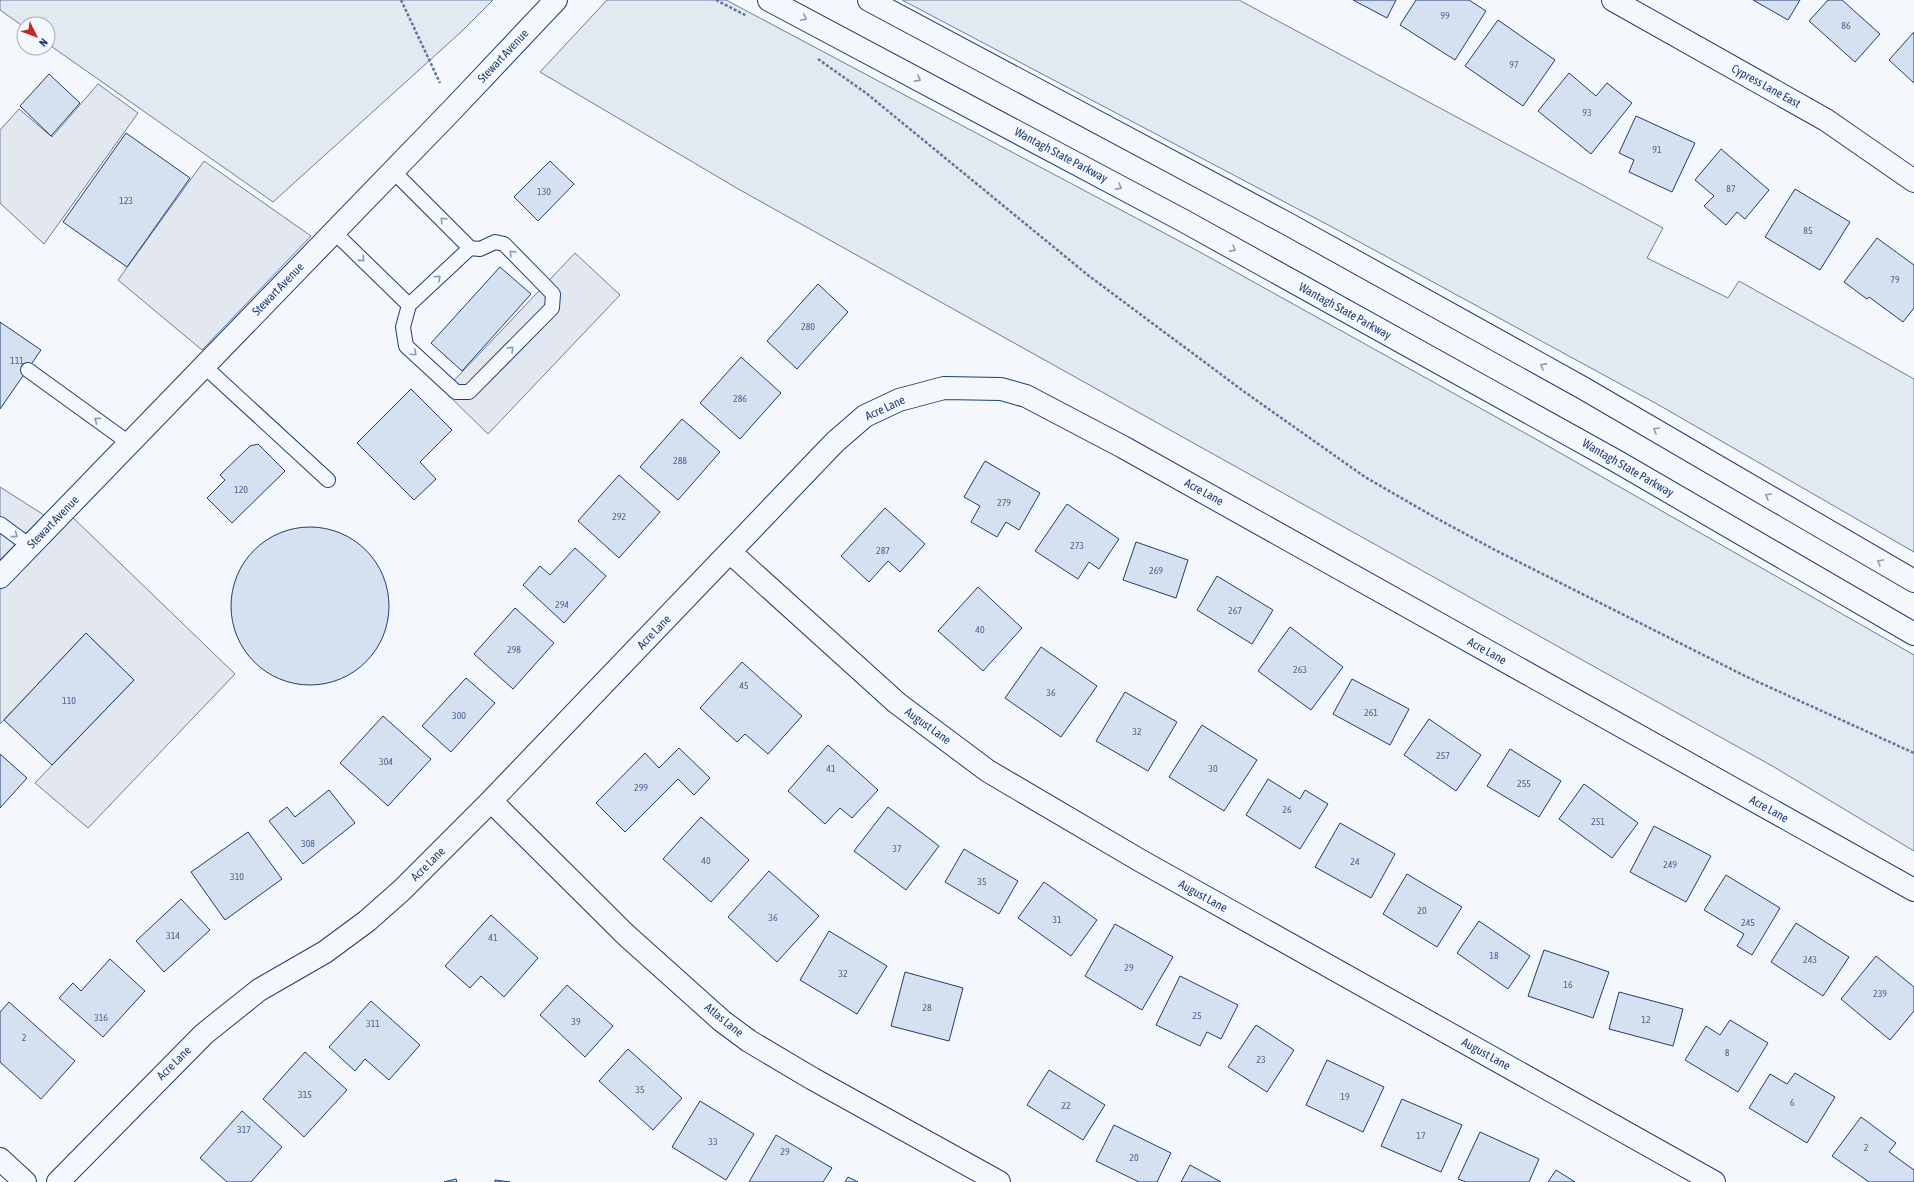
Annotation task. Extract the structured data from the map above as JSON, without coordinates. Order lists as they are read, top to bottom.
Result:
{
  "streets": {
    "main road": [
      "Stewart Avenue",
      "Cypress Lane East",
      "Wantagh State Parkway",
      "Acre Lane",
      "August Lane",
      "Atlas Lane"
    ]
  },
  "crossings": [
    ["Acre Lane", "August Lane"],
    ["Acre Lane", "Atlas Lane"]
  ],
  "house_numbers": [
    "99",
    "86",
    "97",
    "93",
    "91",
    "87",
    "130",
    "123",
    "85",
    "79",
    "280",
    "111",
    "286",
    "288",
    "120",
    "279",
    "292",
    "273",
    "287",
    "269",
    "294",
    "267",
    "40",
    "298",
    "263",
    "45",
    "36",
    "110",
    "261",
    "300",
    "32",
    "257",
    "304",
    "41",
    "30",
    "255",
    "299",
    "26",
    "251",
    "308",
    "37",
    "40",
    "24",
    "249",
    "310",
    "35",
    "20",
    "36",
    "31",
    "245",
    "314",
    "41",
    "18",
    "243",
    "29",
    "32",
    "16",
    "239",
    "28",
    "25",
    "316",
    "12",
    "39",
    "311",
    "2",
    "8",
    "23",
    "35",
    "315",
    "19",
    "6",
    "22",
    "317",
    "17",
    "33",
    "2",
    "29",
    "20"
  ],
  "north": "bottom right"
}
